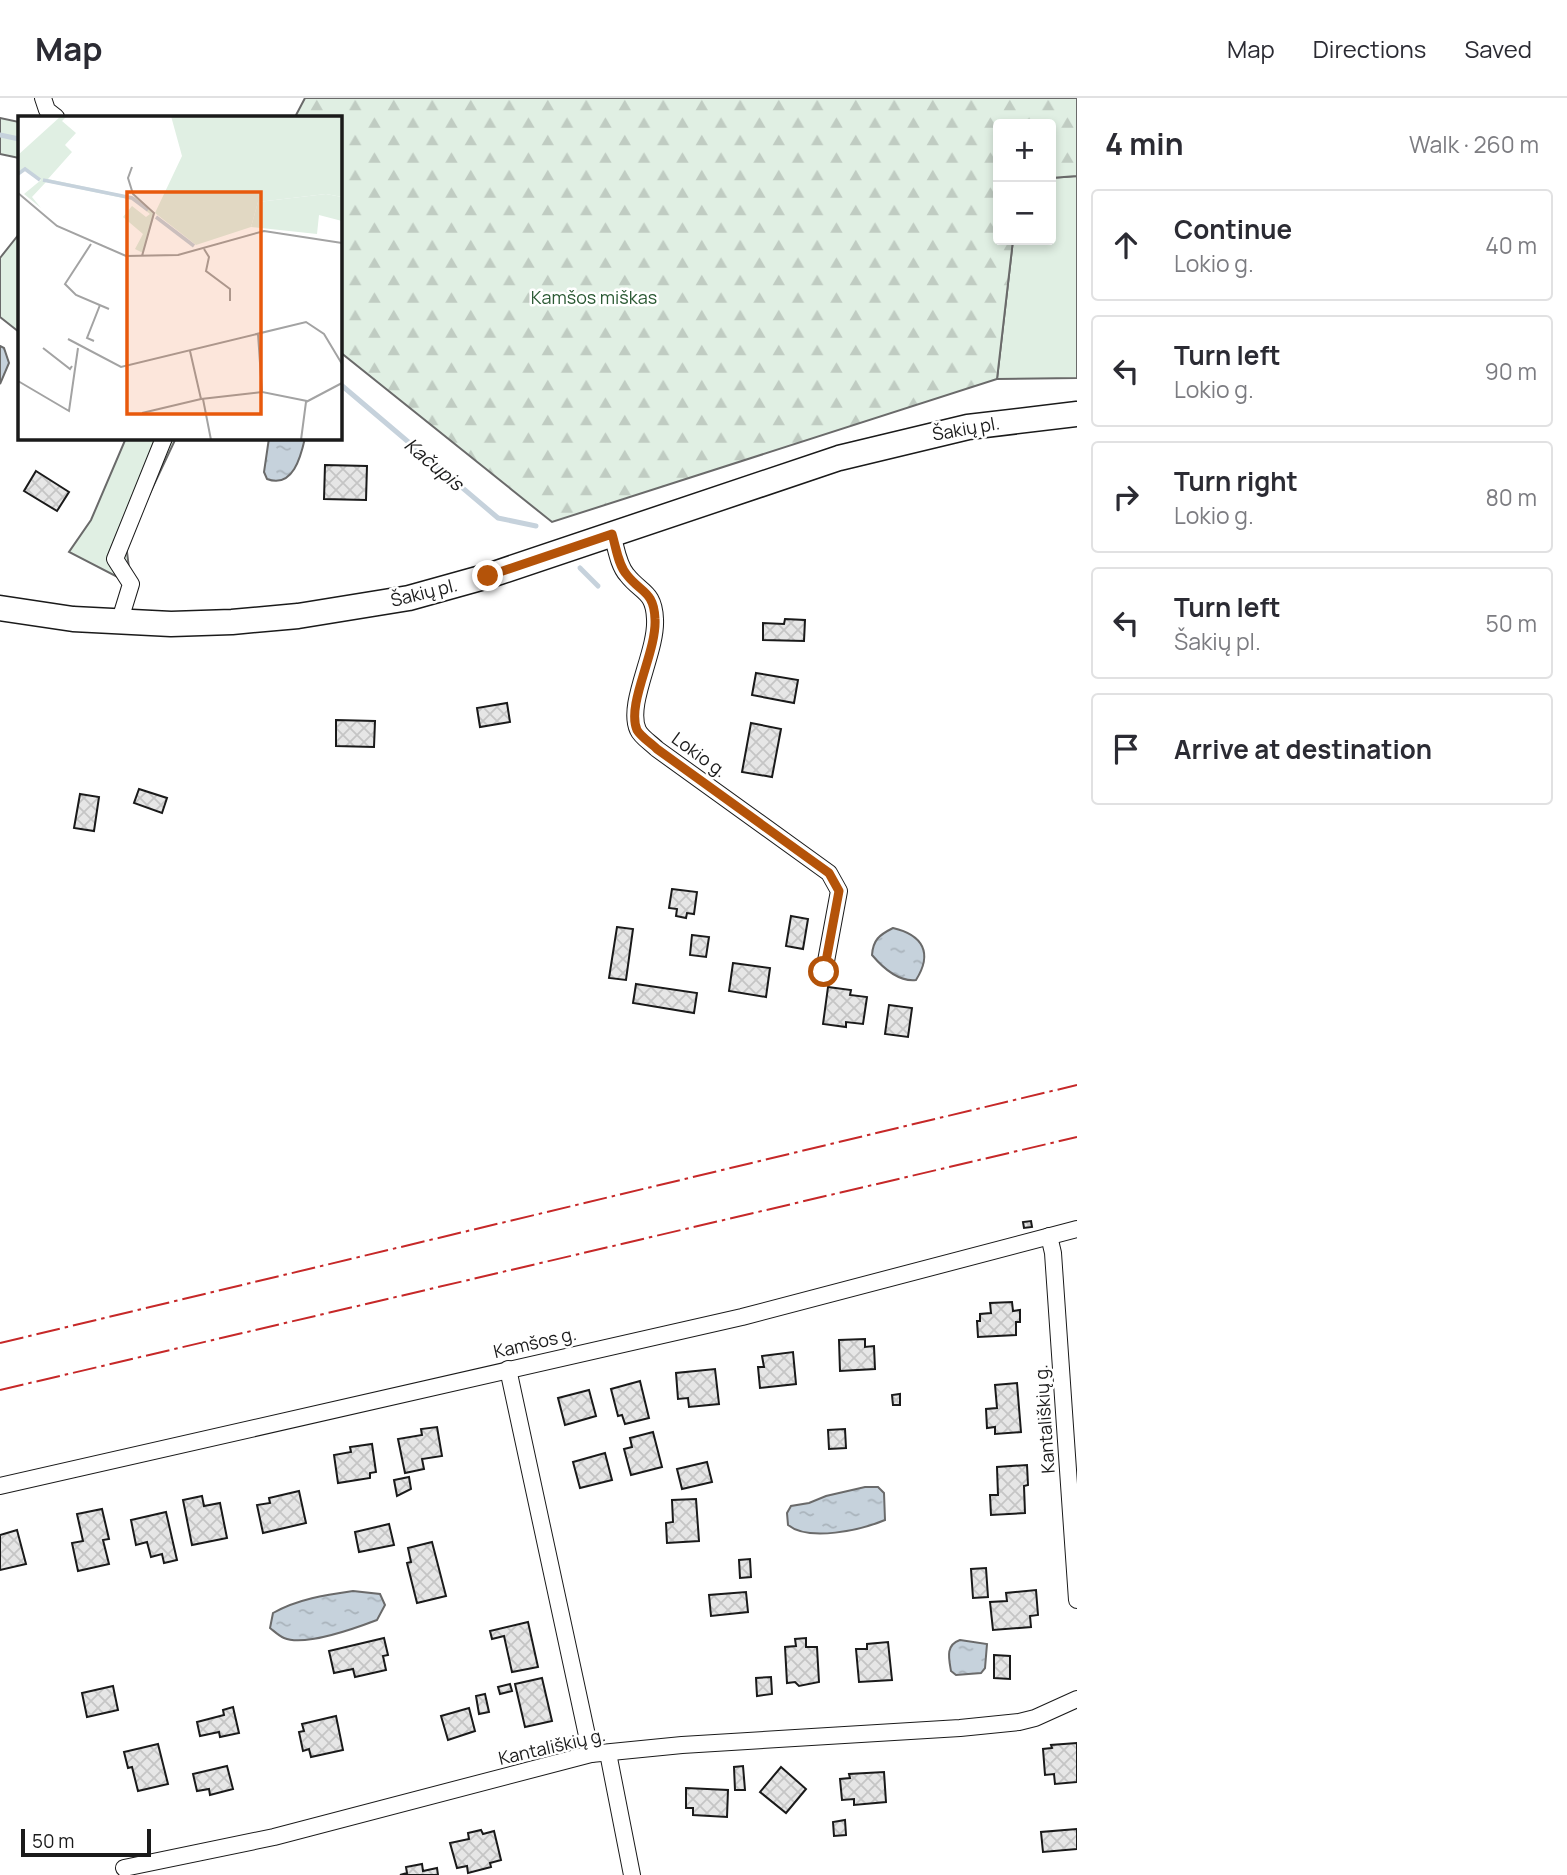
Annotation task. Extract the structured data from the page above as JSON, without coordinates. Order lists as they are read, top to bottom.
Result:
{
  "streets": {
    "main road": ["Šakių pl."],
    "street": ["Lokio g.", "Kamšos g.", "Kantališkių g."]
  },
  "crossings": [
    ["Šakių pl.", "Lokio g."],
    ["Kamšos g.", "Kantališkių g."]
  ],
  "water": ["Kačupis"],
  "parks": ["Kamšos miškas"],
  "scale_bar": "50 m",
  "page": {
    "header": "Map",
    "nav": ["Map", "Directions", "Saved"],
    "heading": ["4 min", "Walk · 260 m"],
    "map_buttons": ["+", "−"],
    "list": [
      ["Continue", "Lokio g.", "40 m"],
      ["Turn left", "Lokio g.", "90 m"],
      ["Turn right", "Lokio g.", "80 m"],
      ["Turn left", "Šakių pl.", "50 m"],
      "Arrive at destination"
    ],
    "scale": "50 m"
  }
}
